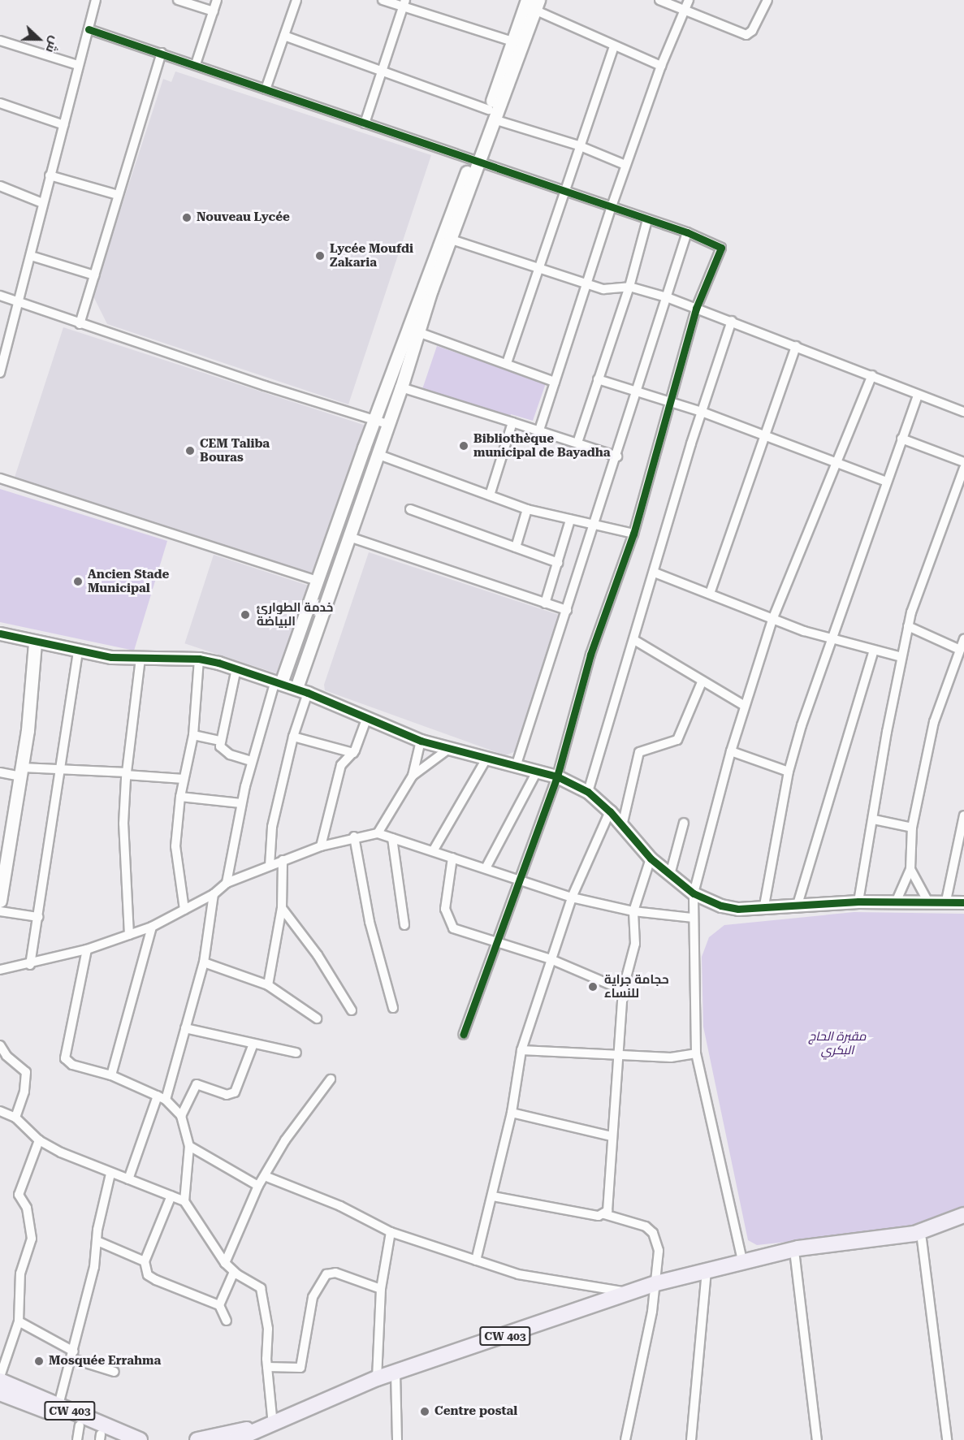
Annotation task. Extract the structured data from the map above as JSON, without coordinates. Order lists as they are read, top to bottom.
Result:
{
  "streets": {
    "main road": ["CW 403"]
  },
  "parks": ["مقبرة الحاج البكري"],
  "places": [
    "Nouveau Lycée",
    "Lycée Moufdi Zakaria",
    "Bibliothèque municipal de Bayadha",
    "CEM Taliba Bouras",
    "Ancien Stade Municipal",
    "خدمة الطوارئ البياضة",
    "حجامة جراية للنساء",
    "Mosquée Errahma",
    "Centre postal"
  ],
  "north": "right"
}
